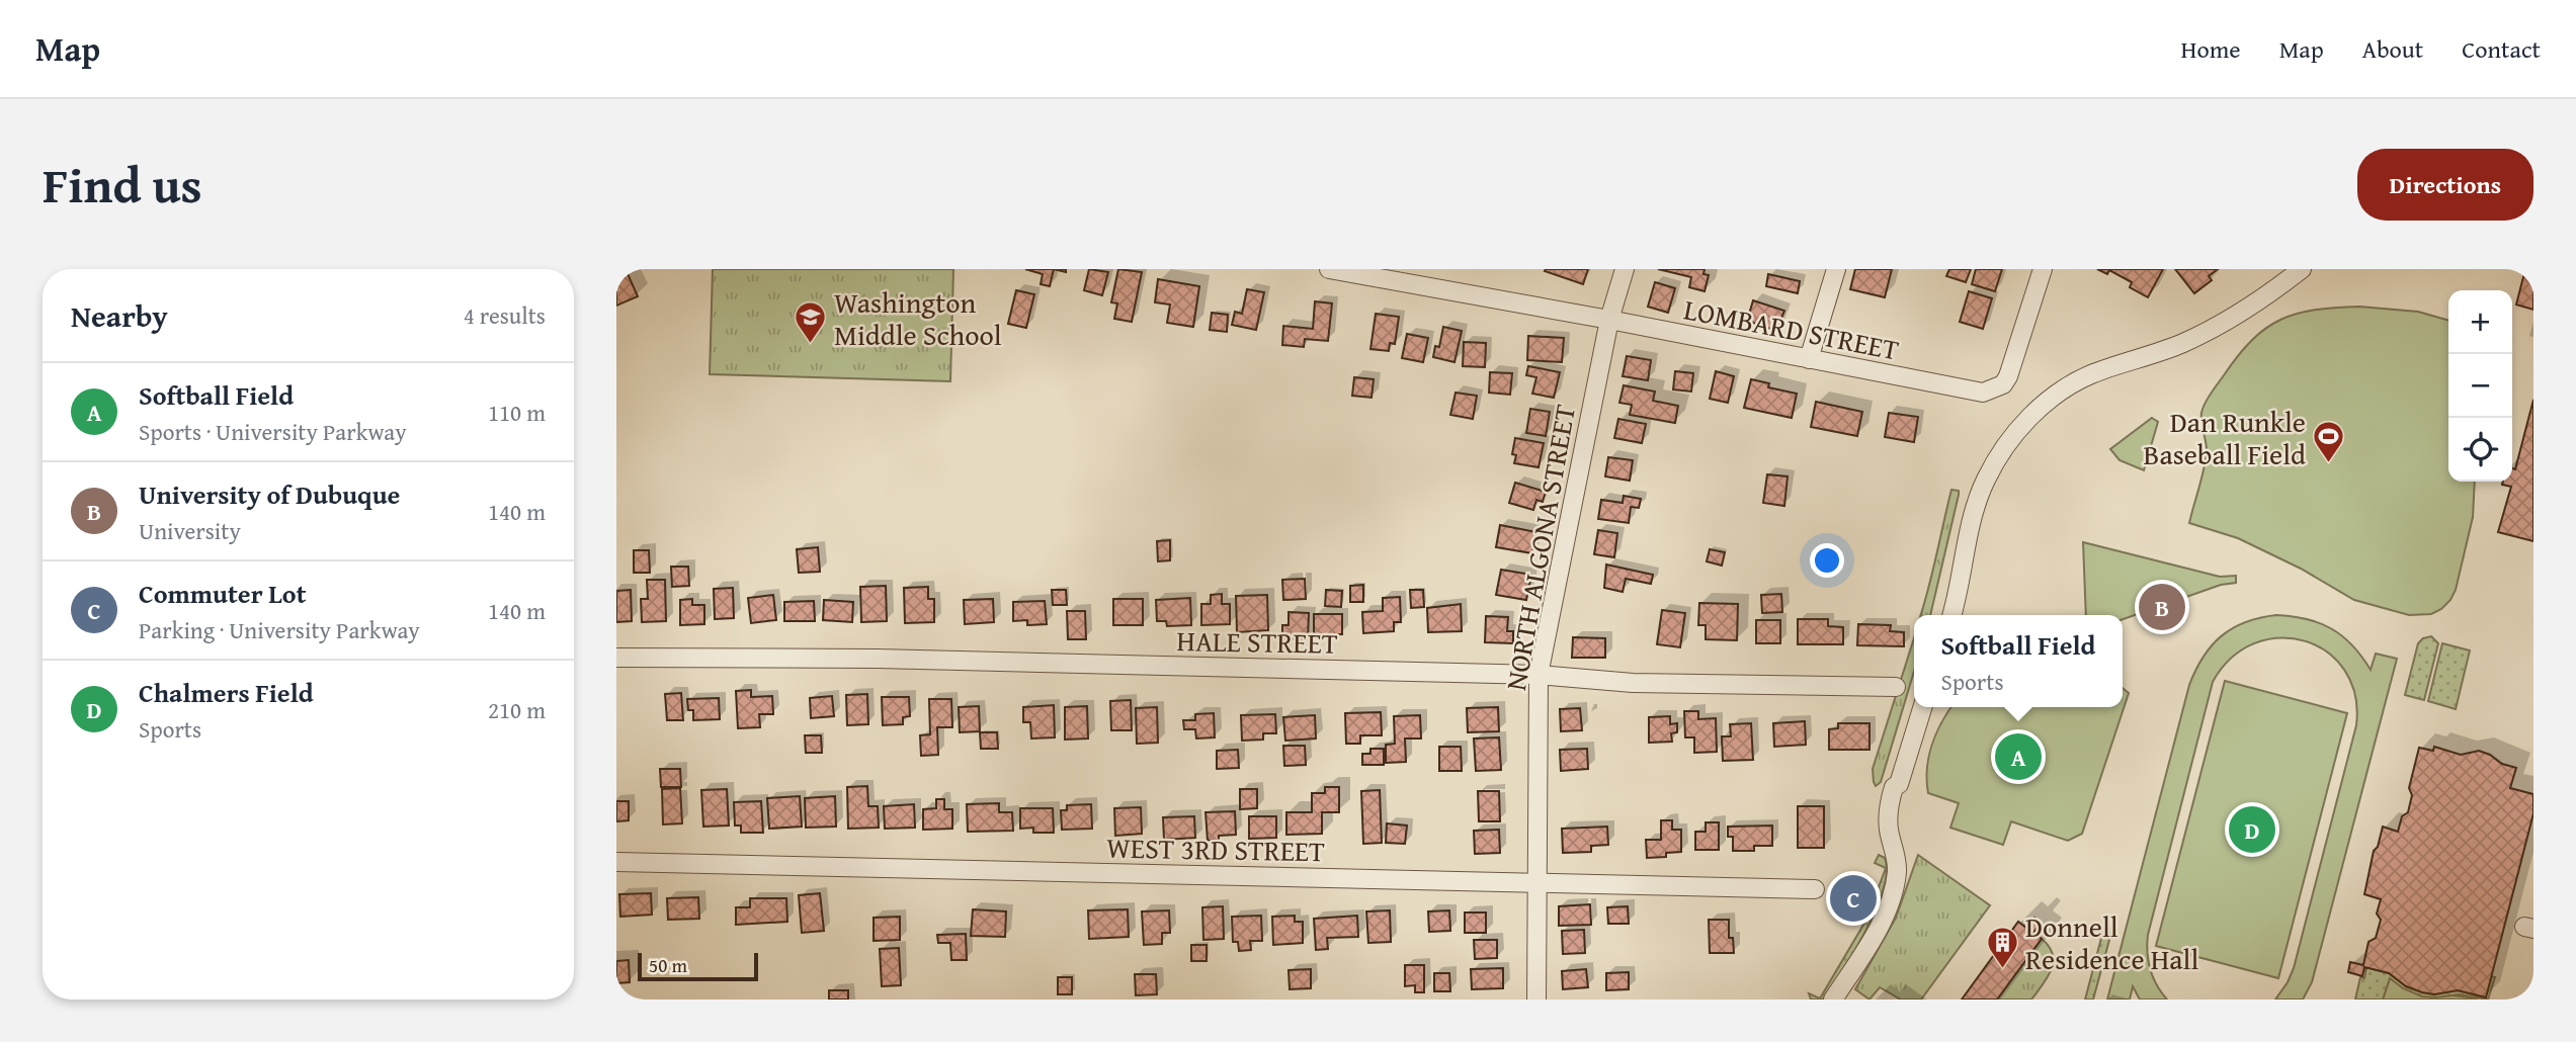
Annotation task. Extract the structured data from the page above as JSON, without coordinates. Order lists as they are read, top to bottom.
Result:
{
  "streets": {
    "street": [
      "LOMBARD STREET",
      "NORTH ALGONA STREET",
      "HALE STREET",
      "WEST 3RD STREET"
    ]
  },
  "crossings": [
    ["LOMBARD STREET", "NORTH ALGONA STREET"],
    ["NORTH ALGONA STREET", "HALE STREET"],
    ["NORTH ALGONA STREET", "WEST 3RD STREET"]
  ],
  "places": {
    "school or university": ["Washington Middle School"],
    "sports": ["Dan Runkle Baseball Field"],
    "building": ["Donnell Residence Hall"]
  },
  "scale_bar": "50 m",
  "page": {
    "header": "Map",
    "nav": [
      "Home",
      "Map",
      "About",
      "Contact"
    ],
    "title": "Find us",
    "buttons": "Directions",
    "heading": ["Nearby", "4 results"],
    "map_buttons": ["+", "−"],
    "list": [
      {
        "mark": "A",
        "name": "Softball Field",
        "note": "Sports · University Parkway",
        "value": "110 m"
      },
      {
        "mark": "B",
        "name": "University of Dubuque",
        "note": "University",
        "value": "140 m"
      },
      {
        "mark": "C",
        "name": "Commuter Lot",
        "note": "Parking · University Parkway",
        "value": "140 m"
      },
      {
        "mark": "D",
        "name": "Chalmers Field",
        "note": "Sports",
        "value": "210 m"
      }
    ],
    "pins": [
      "B",
      "A",
      "D",
      "C"
    ],
    "popup": ["Softball Field", "Sports"],
    "scale": "50 m"
  }
}
